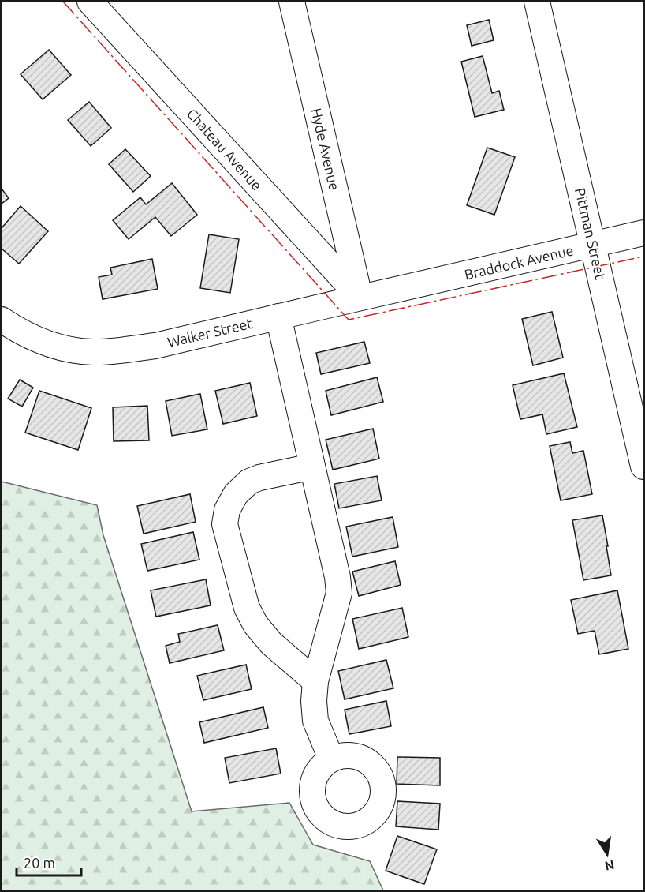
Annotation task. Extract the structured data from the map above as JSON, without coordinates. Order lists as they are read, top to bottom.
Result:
{
  "streets": {
    "street": [
      "Chateau Avenue",
      "Hyde Avenue",
      "Pittman Street",
      "Braddock Avenue",
      "Walker Street"
    ]
  },
  "crossings": [
    ["Chateau Avenue", "Hyde Avenue"],
    ["Chateau Avenue", "Walker Street"],
    ["Hyde Avenue", "Walker Street"],
    ["Pittman Street", "Braddock Avenue"],
    ["Braddock Avenue", "Walker Street"]
  ],
  "scale_bar": "20 m",
  "north": "bottom"
}
